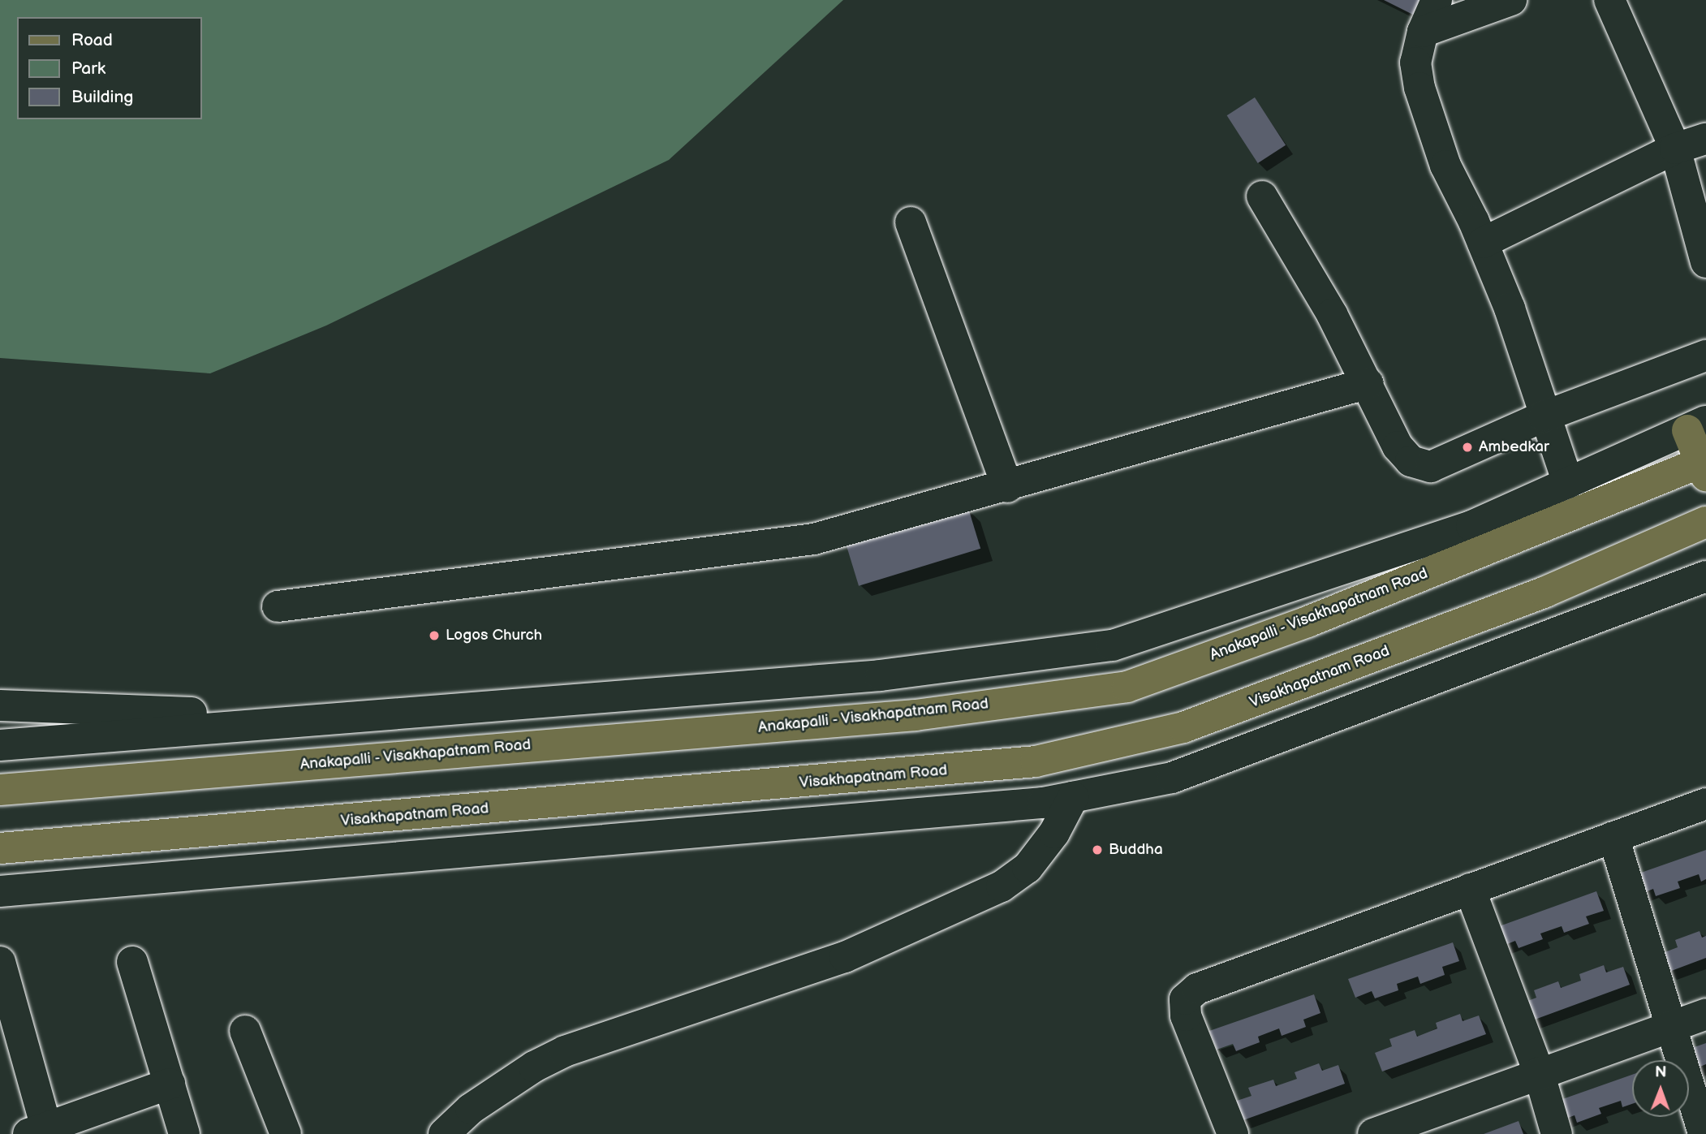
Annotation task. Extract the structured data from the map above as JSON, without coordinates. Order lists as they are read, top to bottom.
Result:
{
  "streets": {
    "main road": ["Anakapalli - Visakhapatnam Road", "Visakhapatnam Road"]
  },
  "places": ["Ambedkar", "Logos Church", "Buddha"],
  "legend": ["Road", "Park", "Building"],
  "north": "top"
}
